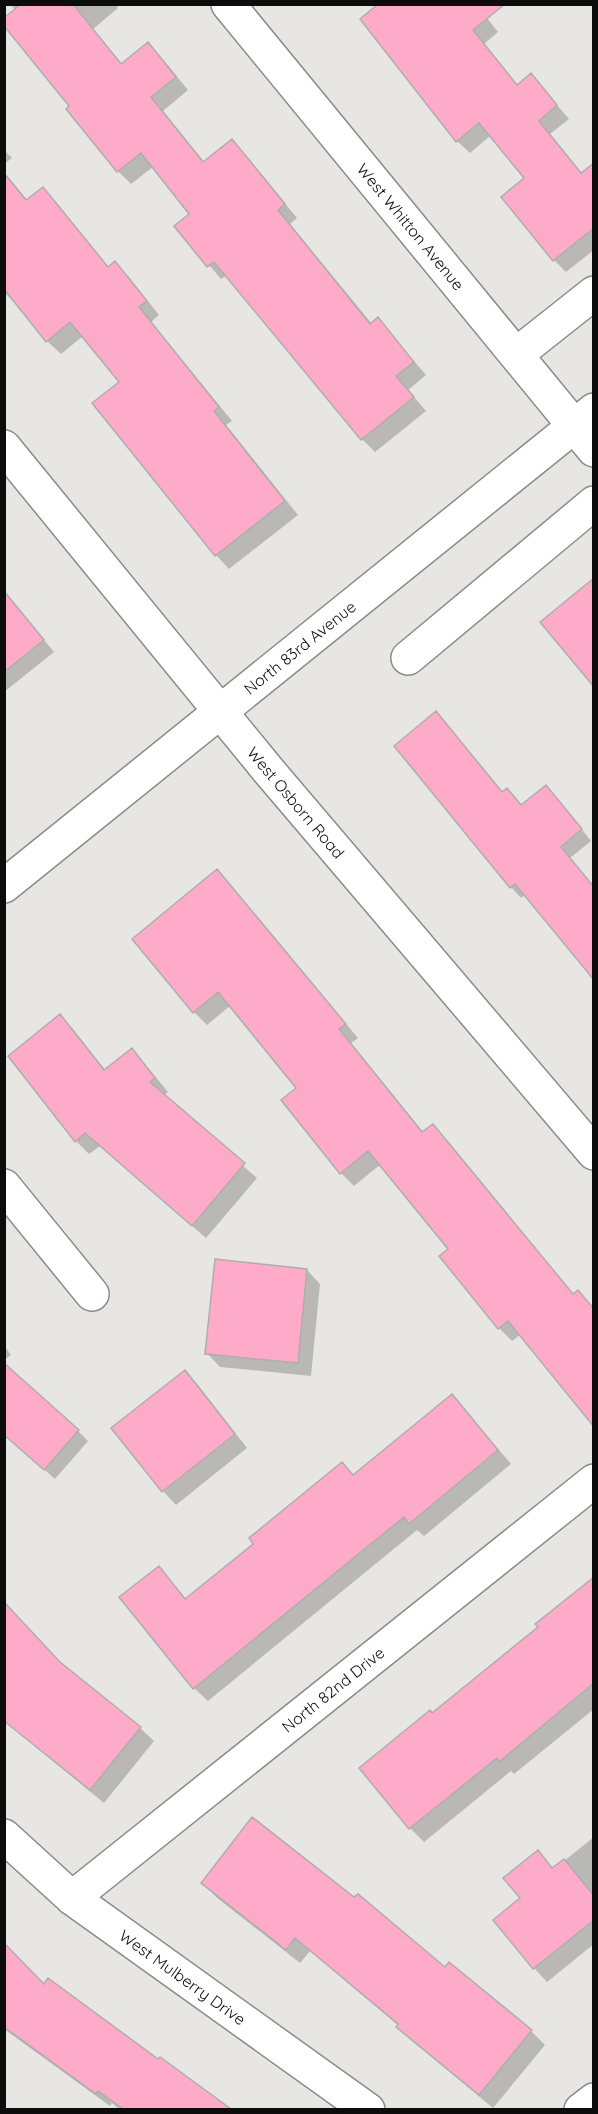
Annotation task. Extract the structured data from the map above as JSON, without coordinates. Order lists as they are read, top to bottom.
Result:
{
  "streets": {
    "street": [
      "West Whitton Avenue",
      "North 83rd Avenue",
      "West Osborn Road",
      "North 82nd Drive",
      "West Mulberry Drive"
    ]
  },
  "crossings": [
    ["West Whitton Avenue", "North 83rd Avenue"],
    ["North 83rd Avenue", "West Osborn Road"],
    ["North 82nd Drive", "West Mulberry Drive"]
  ]
}
